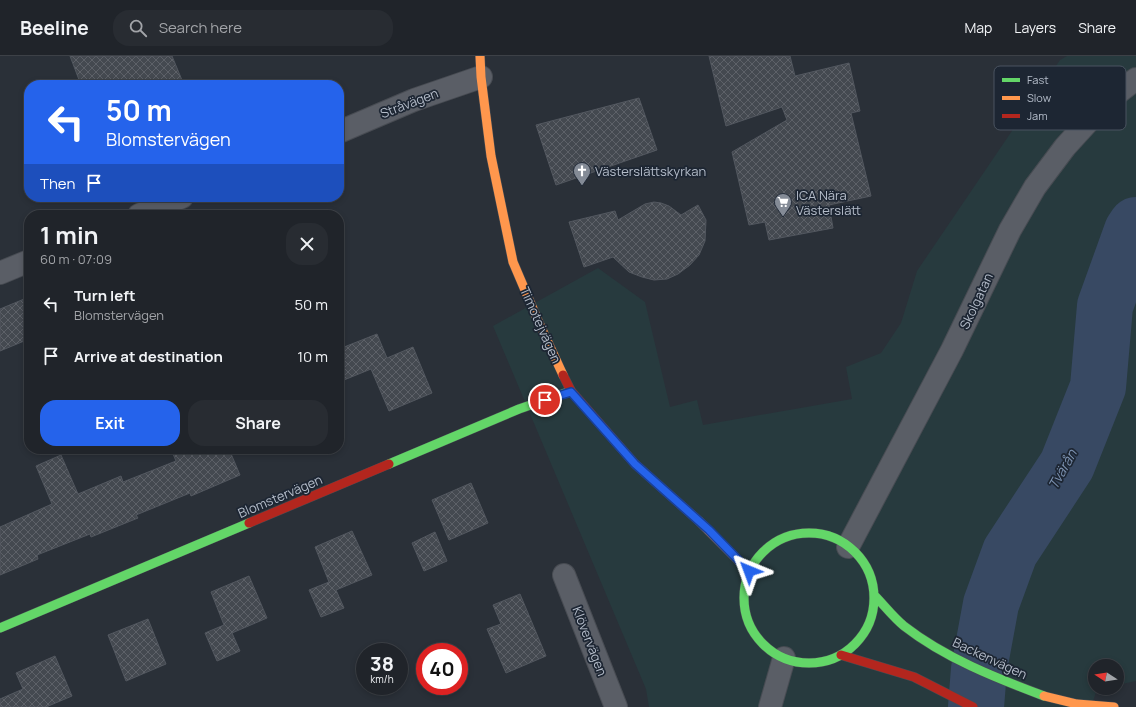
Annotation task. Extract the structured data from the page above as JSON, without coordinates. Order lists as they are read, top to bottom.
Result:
{
  "streets": {
    "street": [
      "Stråvägen",
      "Skolgatan",
      "Timotejvägen",
      "Blomstervägen",
      "Klövervägen",
      "Backenvägen"
    ]
  },
  "crossings": [
    ["Stråvägen", "Timotejvägen"],
    ["Skolgatan", "Timotejvägen"],
    ["Skolgatan", "Backenvägen"],
    ["Timotejvägen", "Blomstervägen"],
    ["Timotejvägen", "Backenvägen"]
  ],
  "water": ["Tvärån"],
  "places": {
    "church": ["Västerslättskyrkan"],
    "supermarket": ["ICA Nära Västerslätt"]
  },
  "legend": ["Fast", "Slow", "Jam"],
  "north": "left",
  "page": {
    "header": "Beeline",
    "search": "Search here",
    "nav": ["Map", "Layers", "Share"],
    "turn": ["50 m", "Blomstervägen"],
    "then": "Then",
    "heading": ["1 min", "60 m · 07:09"],
    "list": [
      {
        "name": "Turn left",
        "note": "Blomstervägen",
        "value": "50 m"
      },
      {
        "name": "Arrive at destination",
        "value": "10 m"
      }
    ],
    "buttons": ["Exit", "Share"],
    "speed": "38 km/h",
    "limit": "40"
  }
}
